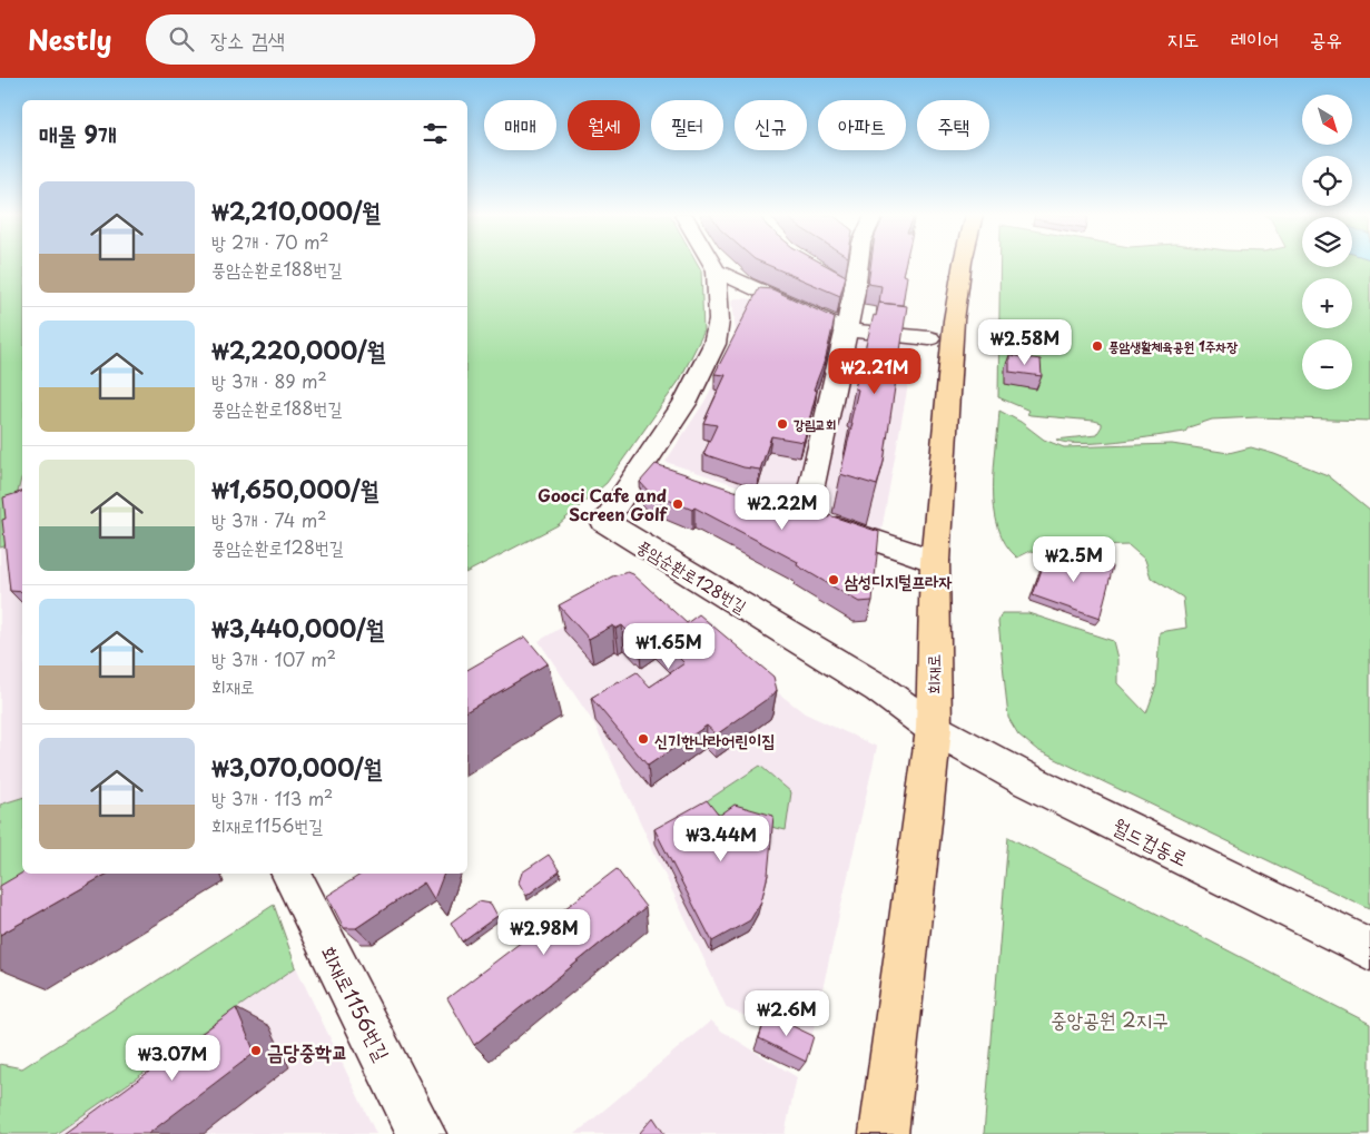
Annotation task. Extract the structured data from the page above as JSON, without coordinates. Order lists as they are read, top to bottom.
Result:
{
  "streets": {
    "main road": ["회재로"],
    "street": ["풍암순환로128번길", "월드컵동로", "회재로1156번길"]
  },
  "crossings": [
    ["풍암순환로128번길", "회재로"],
    ["풍암순환로128번길", "월드컵동로"],
    ["회재로", "월드컵동로"]
  ],
  "parks": ["중앙공원 2지구"],
  "places": [
    "풍암생활체육공원 1주차장",
    "강림교회",
    "Gooci Cafe and Screen Golf",
    "삼성디지털프라자",
    "신기한나라어린이집",
    "금당중학교"
  ],
  "north": "bottom right",
  "page": {
    "header": "Nestly",
    "search": "장소 검색",
    "nav": ["지도", "레이어", "공유"],
    "map_buttons": ["+", "−"],
    "chip": [
      "매매",
      "월세",
      "필터",
      "신규",
      "아파트",
      "주택"
    ],
    "heading": "매물 9개",
    "list": [
      {
        "name": "₩2,210,000/월",
        "note": "방 2개 · 70 m² · 풍암순환로188번길"
      },
      {
        "name": "₩2,220,000/월",
        "note": "방 3개 · 89 m² · 풍암순환로188번길"
      },
      {
        "name": "₩1,650,000/월",
        "note": "방 3개 · 74 m² · 풍암순환로128번길"
      },
      {
        "name": "₩3,440,000/월",
        "note": "방 3개 · 107 m² · 회재로"
      },
      {
        "name": "₩3,070,000/월",
        "note": "방 3개 · 113 m² · 회재로1156번길"
      }
    ],
    "price": [
      "₩2.58M",
      "₩2.21M",
      "₩2.22M",
      "₩2.5M",
      "₩1.65M",
      "₩3.44M",
      "₩2.98M",
      "₩2.6M",
      "₩3.07M"
    ]
  }
}
